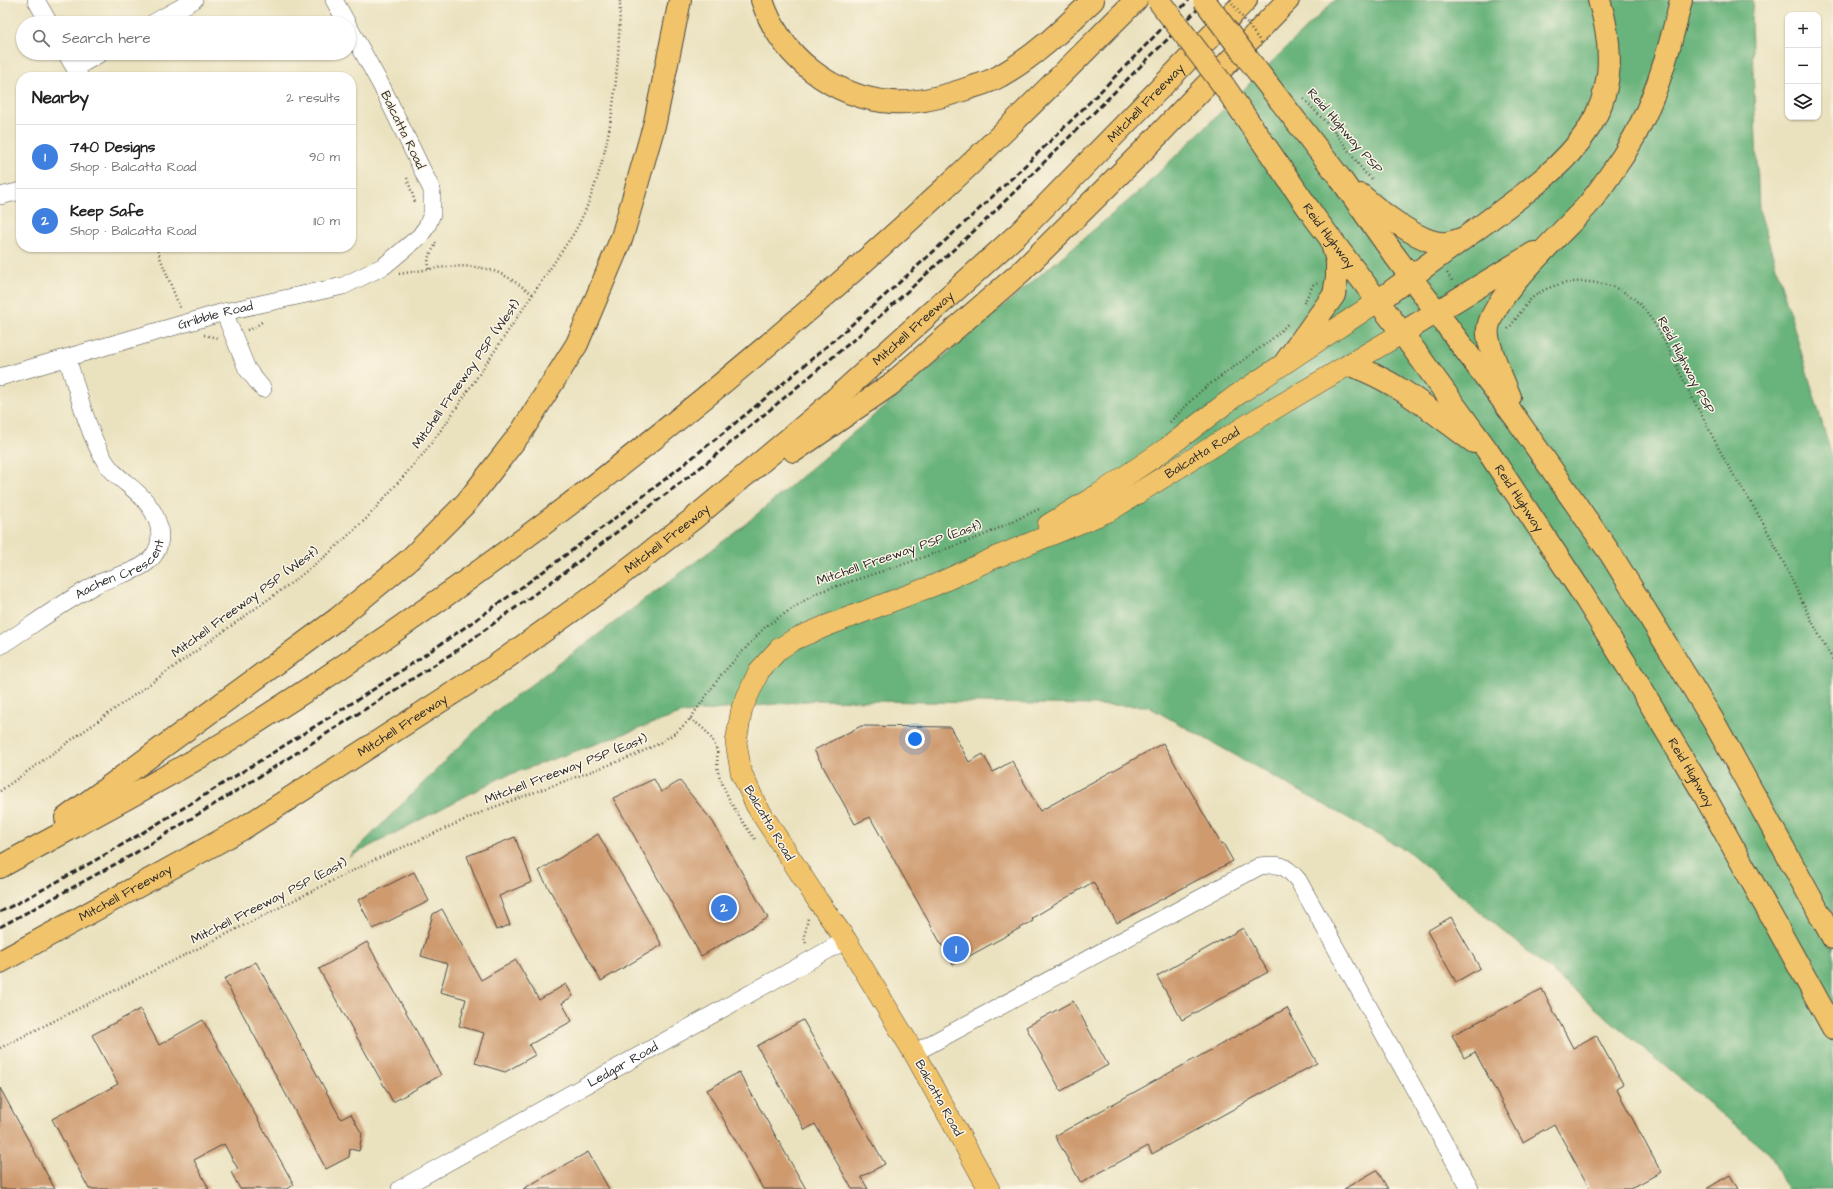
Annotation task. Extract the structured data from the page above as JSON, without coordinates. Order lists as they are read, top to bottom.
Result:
{
  "streets": {
    "highway": ["Mitchell Freeway", "Reid Highway"],
    "main road": ["Balcatta Road"],
    "street": ["Gribble Road", "Aachen Crescent", "Ledgar Road"],
    "path": ["Reid Highway PSP", "Mitchell Freeway PSP (West)", "Mitchell Freeway PSP (East)"]
  },
  "crossings": [
    ["Balcatta Road", "Reid Highway"],
    ["Balcatta Road", "Gribble Road"],
    ["Balcatta Road", "Ledgar Road"],
    ["Gribble Road", "Aachen Crescent"]
  ],
  "page": {
    "map_buttons": ["+", "−"],
    "search": "Search here",
    "heading": ["Nearby", "2 results"],
    "list": [
      {
        "mark": "1",
        "name": "740 Designs",
        "note": "Shop · Balcatta Road",
        "value": "90 m"
      },
      {
        "mark": "2",
        "name": "Keep Safe",
        "note": "Shop · Balcatta Road",
        "value": "110 m"
      }
    ],
    "pins": ["2", "1"]
  }
}
